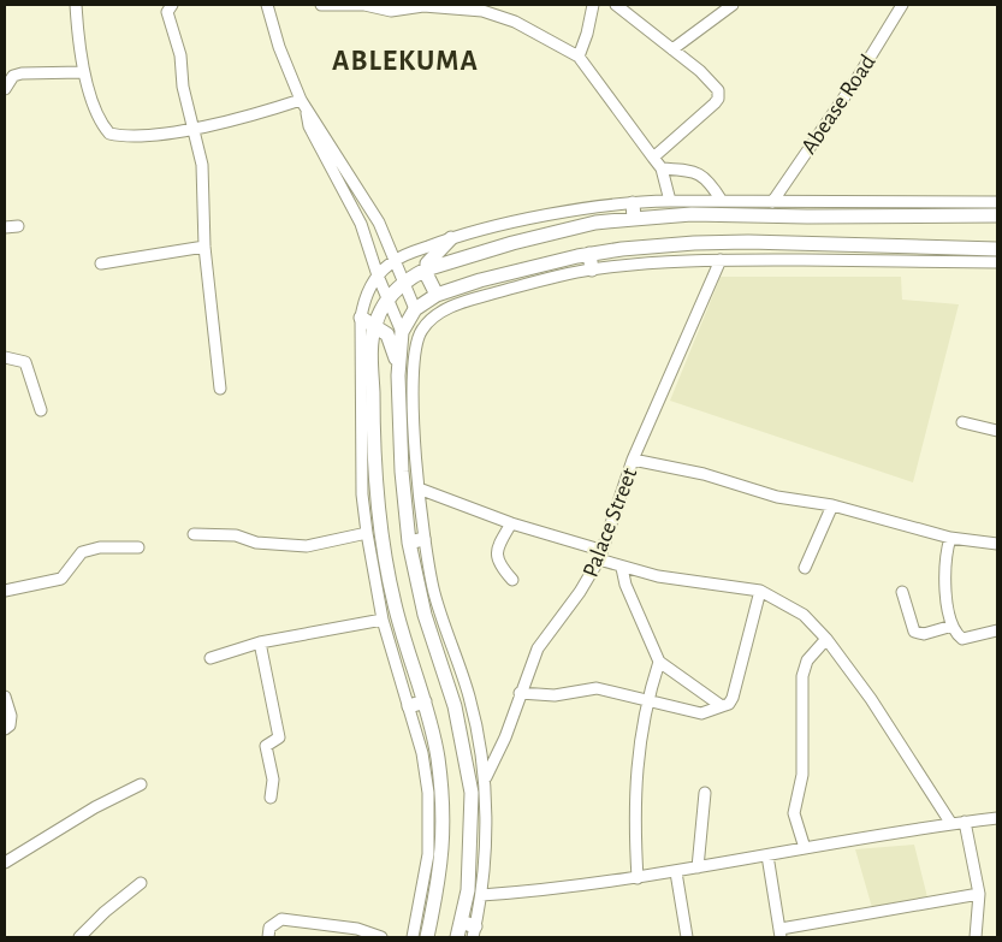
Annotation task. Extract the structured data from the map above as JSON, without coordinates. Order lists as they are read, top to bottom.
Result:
{
  "streets": {
    "street": ["Abease Road", "Palace Street"]
  },
  "districts": ["ABLEKUMA"]
}
